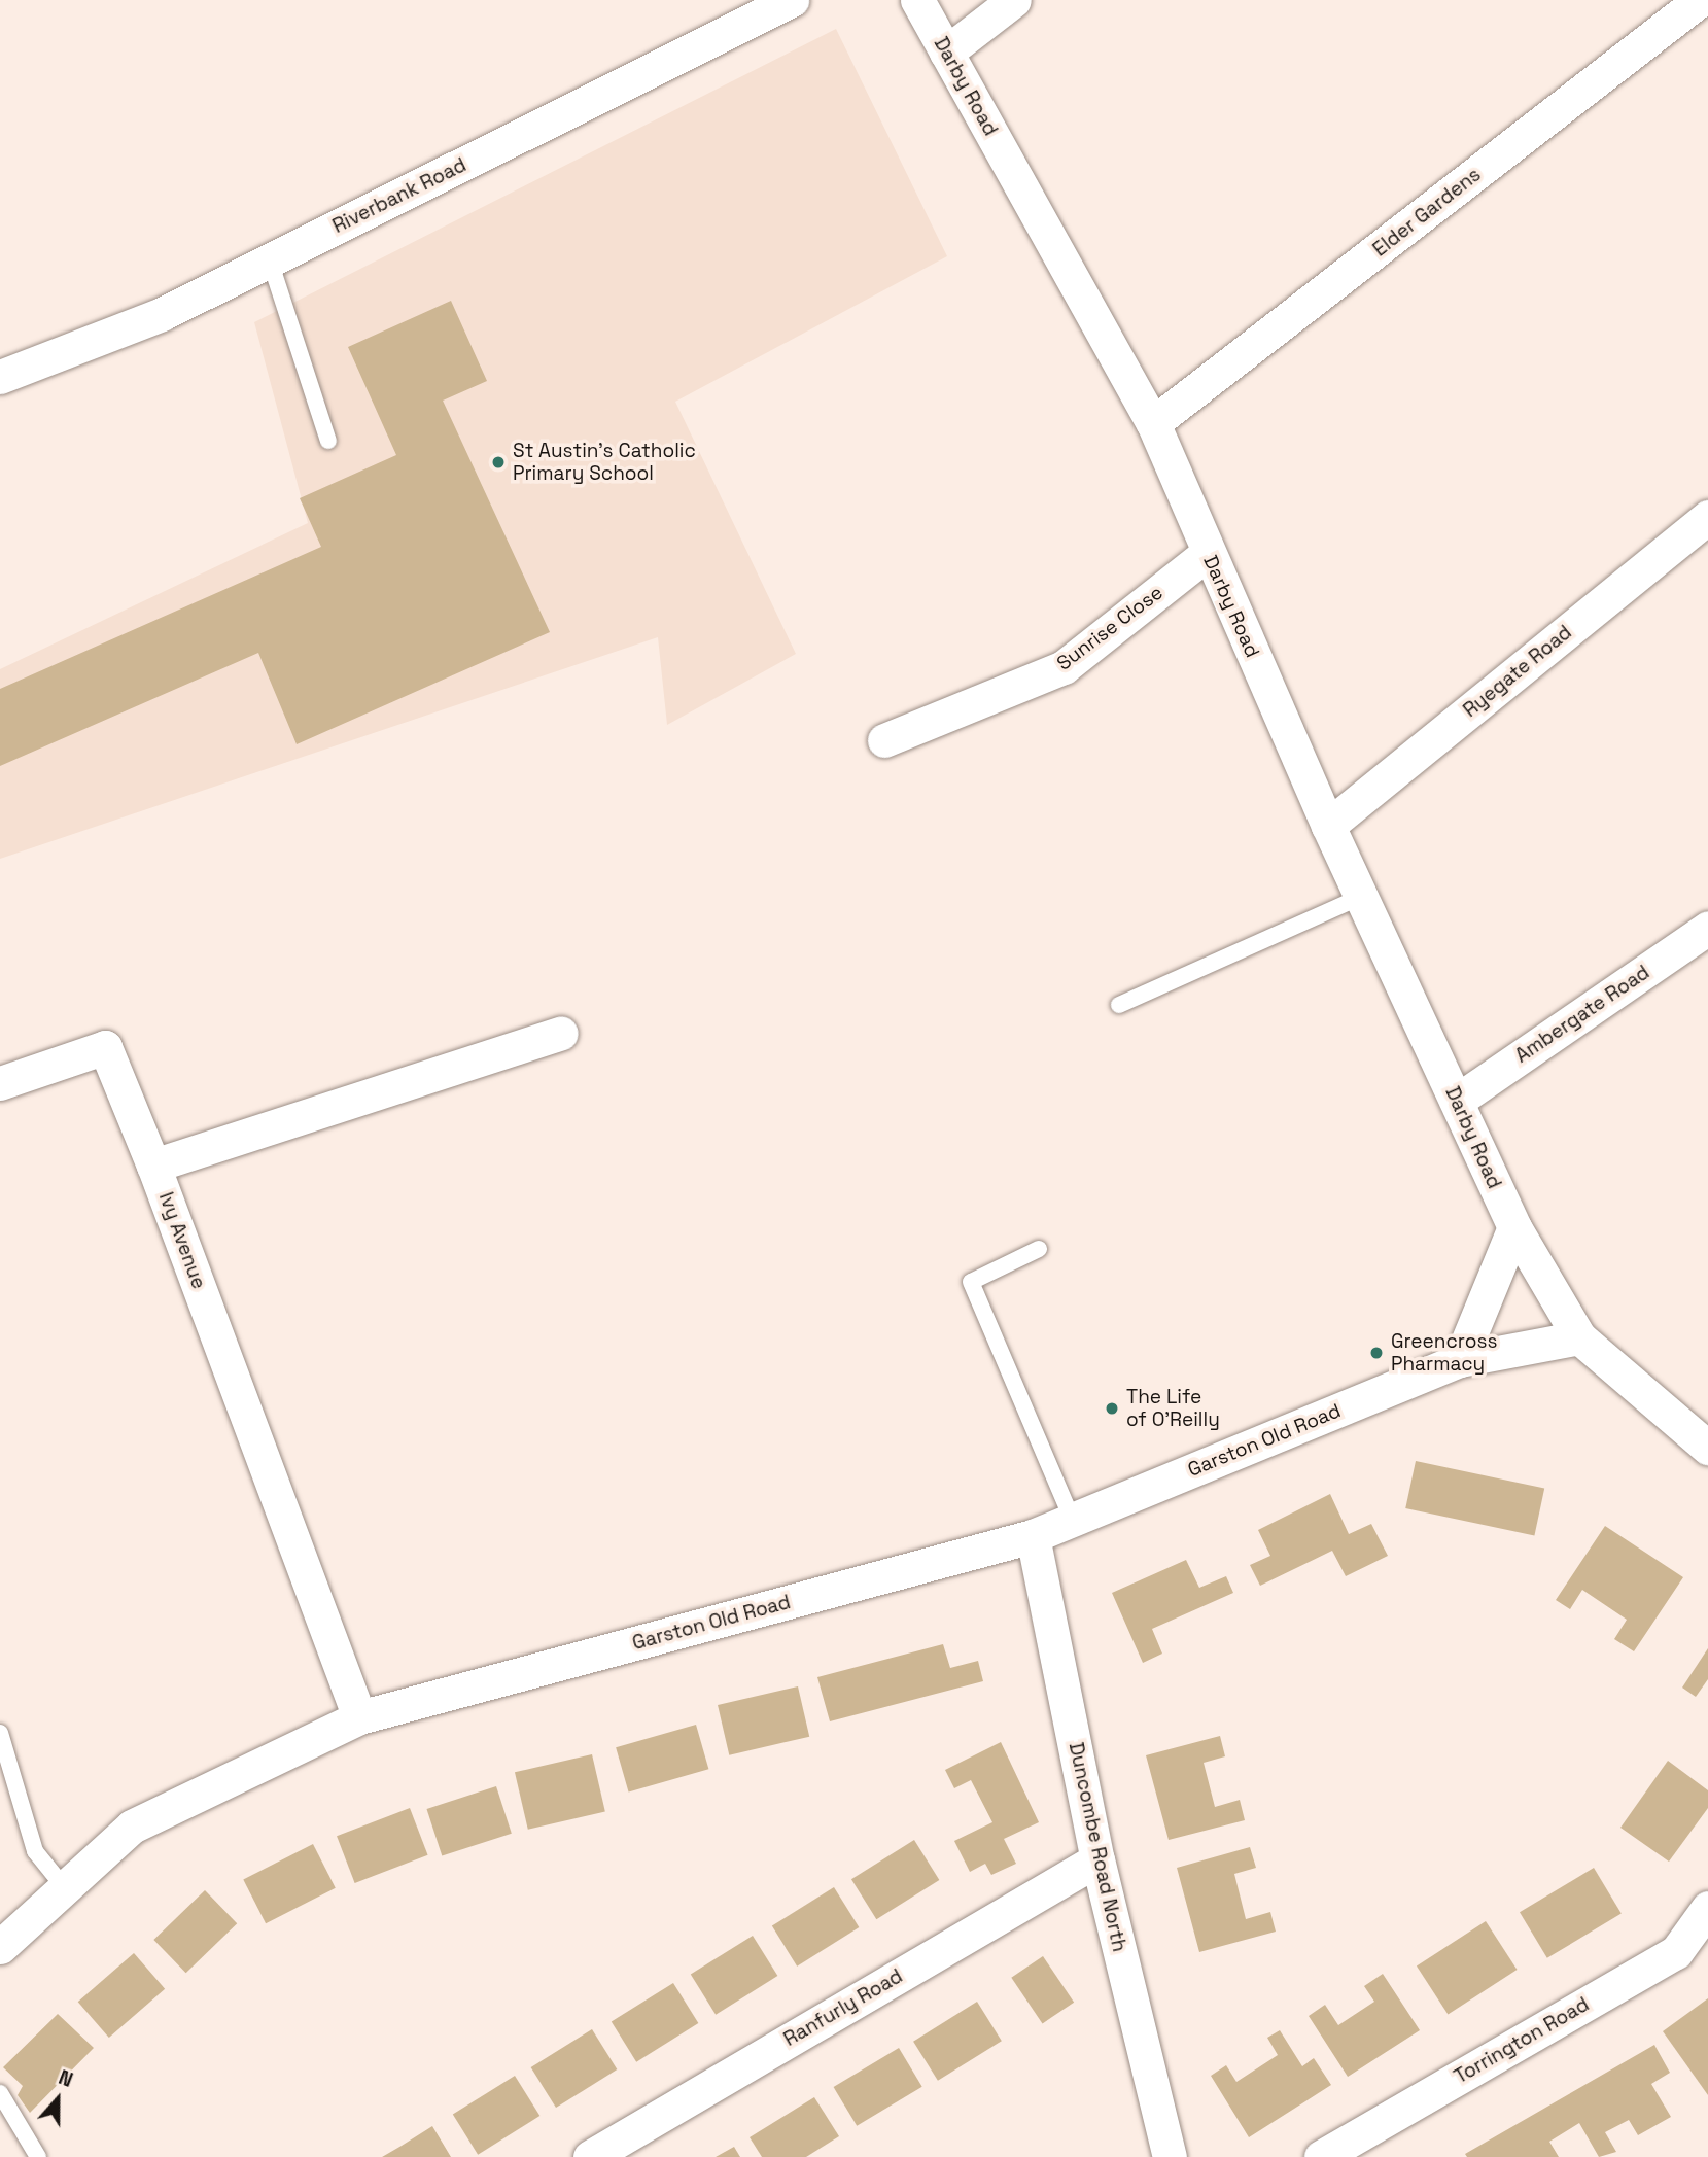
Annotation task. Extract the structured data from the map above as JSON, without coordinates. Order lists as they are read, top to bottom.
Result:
{
  "streets": {
    "street": [
      "Darby Road",
      "Riverbank Road",
      "Elder Gardens",
      "Sunrise Close",
      "Ryegate Road",
      "Ambergate Road",
      "Ivy Avenue",
      "Garston Old Road",
      "Duncombe Road North",
      "Ranfurly Road",
      "Torrington Road"
    ]
  },
  "crossings": [
    ["Darby Road", "Elder Gardens"],
    ["Darby Road", "Sunrise Close"],
    ["Darby Road", "Ryegate Road"],
    ["Darby Road", "Ambergate Road"],
    ["Ivy Avenue", "Garston Old Road"],
    ["Garston Old Road", "Duncombe Road North"],
    ["Duncombe Road North", "Ranfurly Road"]
  ],
  "places": ["St Austin's Catholic Primary School", "Greencross Pharmacy", "The Life of O'Reilly"],
  "north": "top"
}
